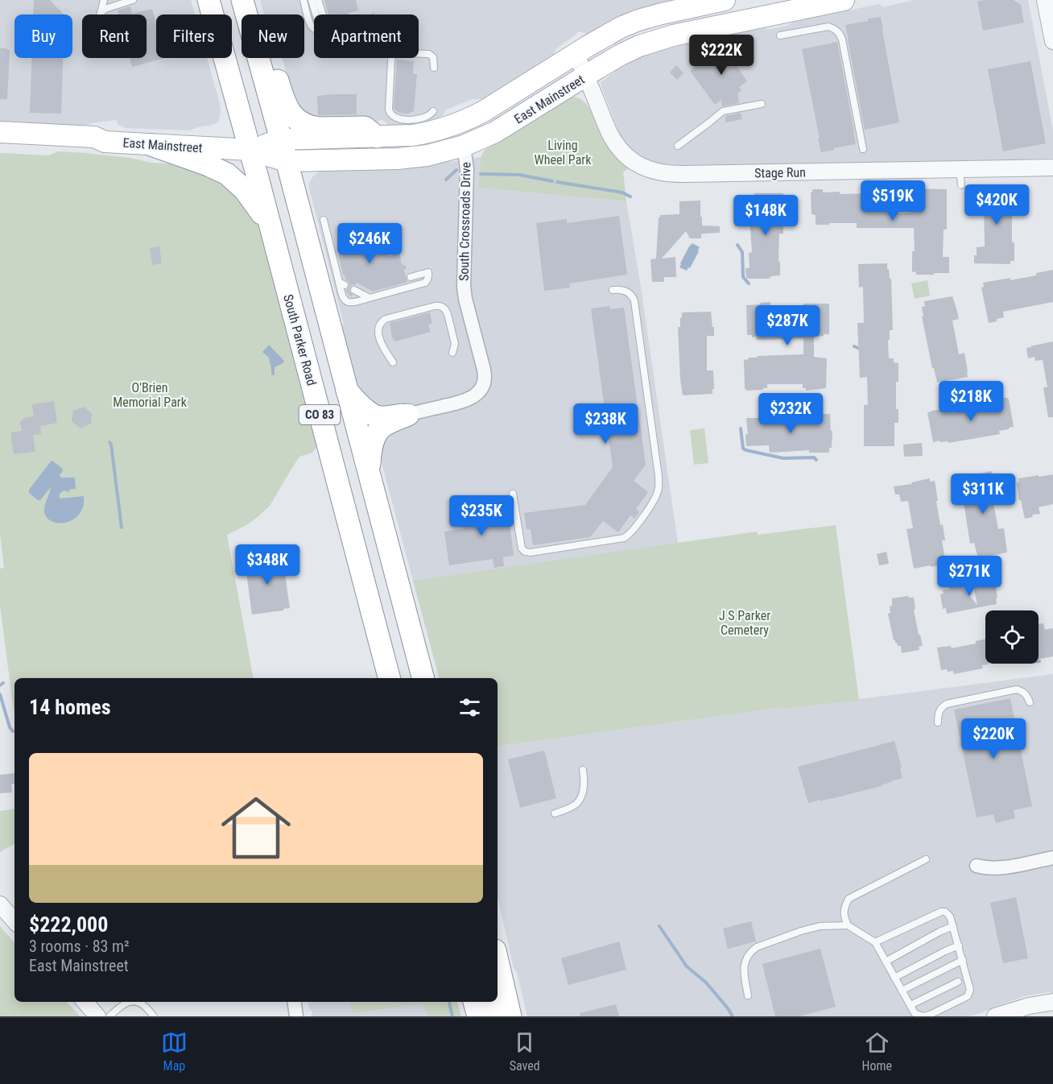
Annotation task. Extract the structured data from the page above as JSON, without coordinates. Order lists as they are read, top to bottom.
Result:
{
  "streets": {
    "highway": ["South Parker Road", "CO 83"],
    "main road": ["East Mainstreet"],
    "street": ["Stage Run", "South Crossroads Drive"]
  },
  "crossings": [
    ["East Mainstreet", "Stage Run"],
    ["East Mainstreet", "South Crossroads Drive"],
    ["East Mainstreet", "South Parker Road"],
    ["East Mainstreet", "CO 83"]
  ],
  "parks": ["Living Wheel Park", "O'Brien Memorial Park", "J S Parker Cemetery"],
  "page": {
    "chip": [
      "Buy",
      "Rent",
      "Filters",
      "New",
      "Apartment"
    ],
    "price": [
      "$222K",
      "$519K",
      "$420K",
      "$148K",
      "$246K",
      "$287K",
      "$218K",
      "$232K",
      "$238K",
      "$311K",
      "$235K",
      "$348K",
      "$271K",
      "$220K"
    ],
    "heading": "14 homes",
    "list": [
      {
        "name": "$222,000",
        "note": "3 rooms · 83 m² · East Mainstreet"
      }
    ],
    "tabs": ["Map", "Saved", "Home"]
  }
}
